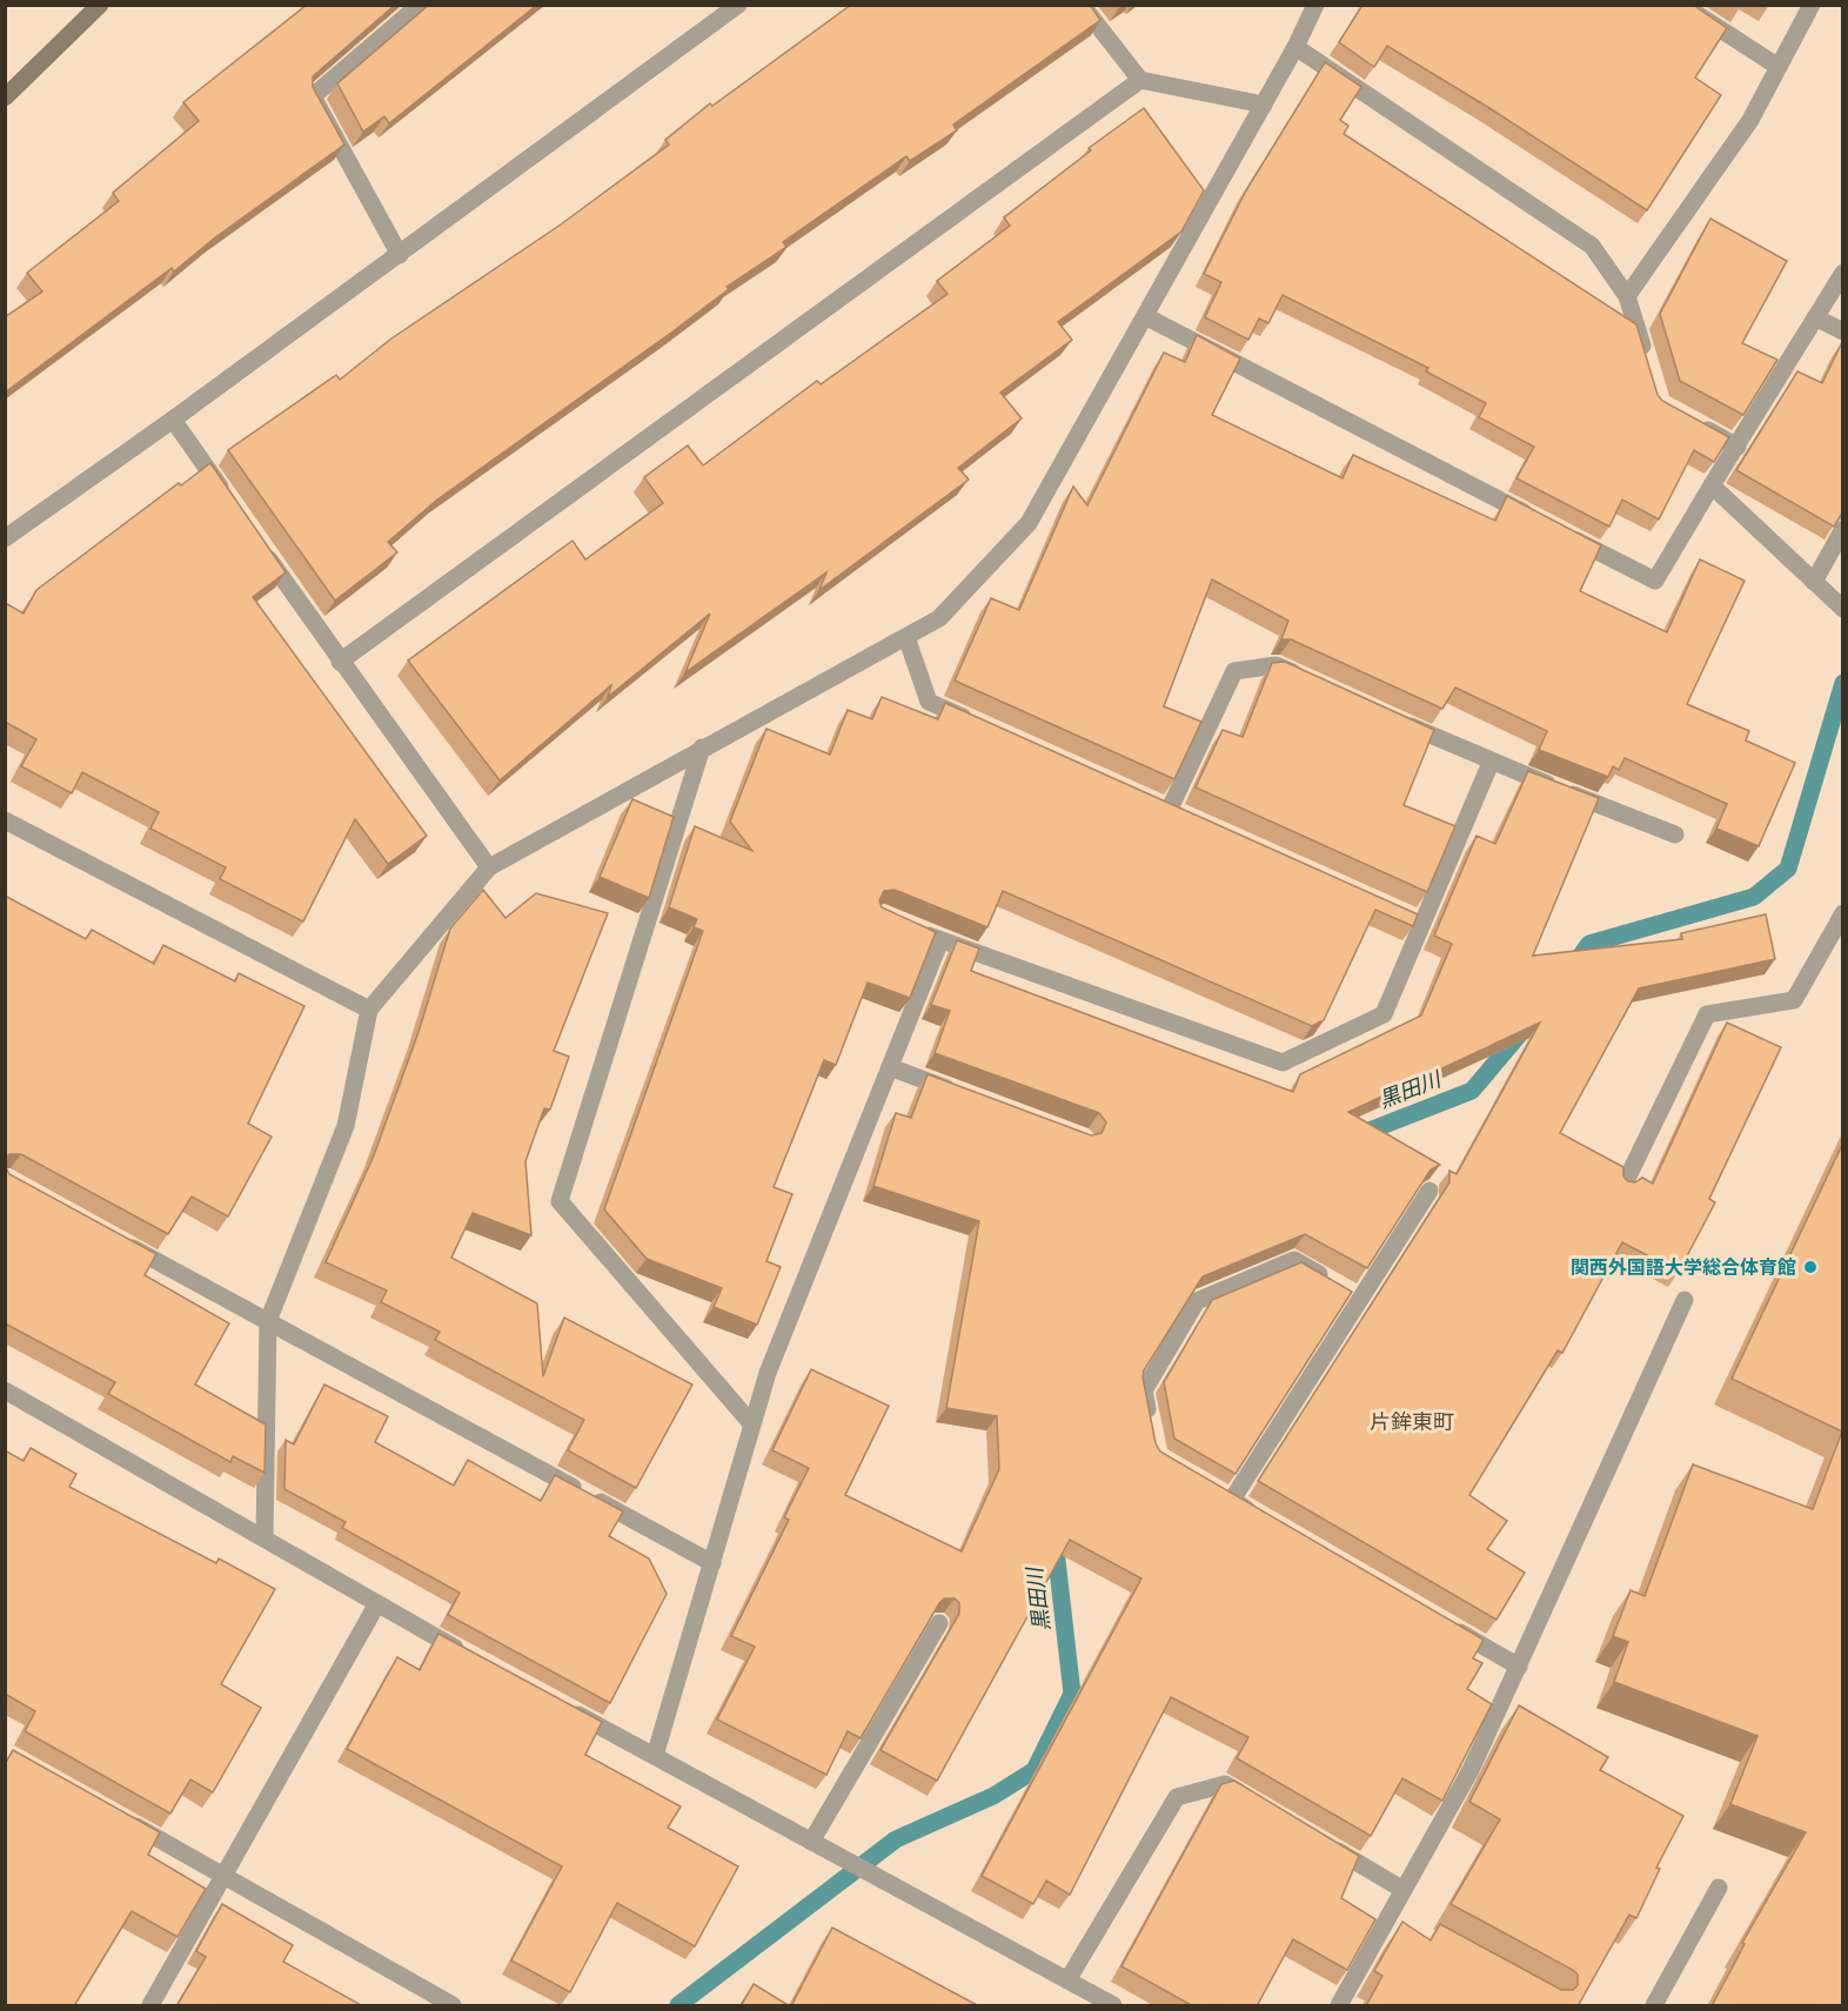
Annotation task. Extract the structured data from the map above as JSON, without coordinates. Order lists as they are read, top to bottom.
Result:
{
  "districts": ["片鉾東町"],
  "water": ["黒田川"],
  "places": ["関西外国語大学総合体育館"]
}
